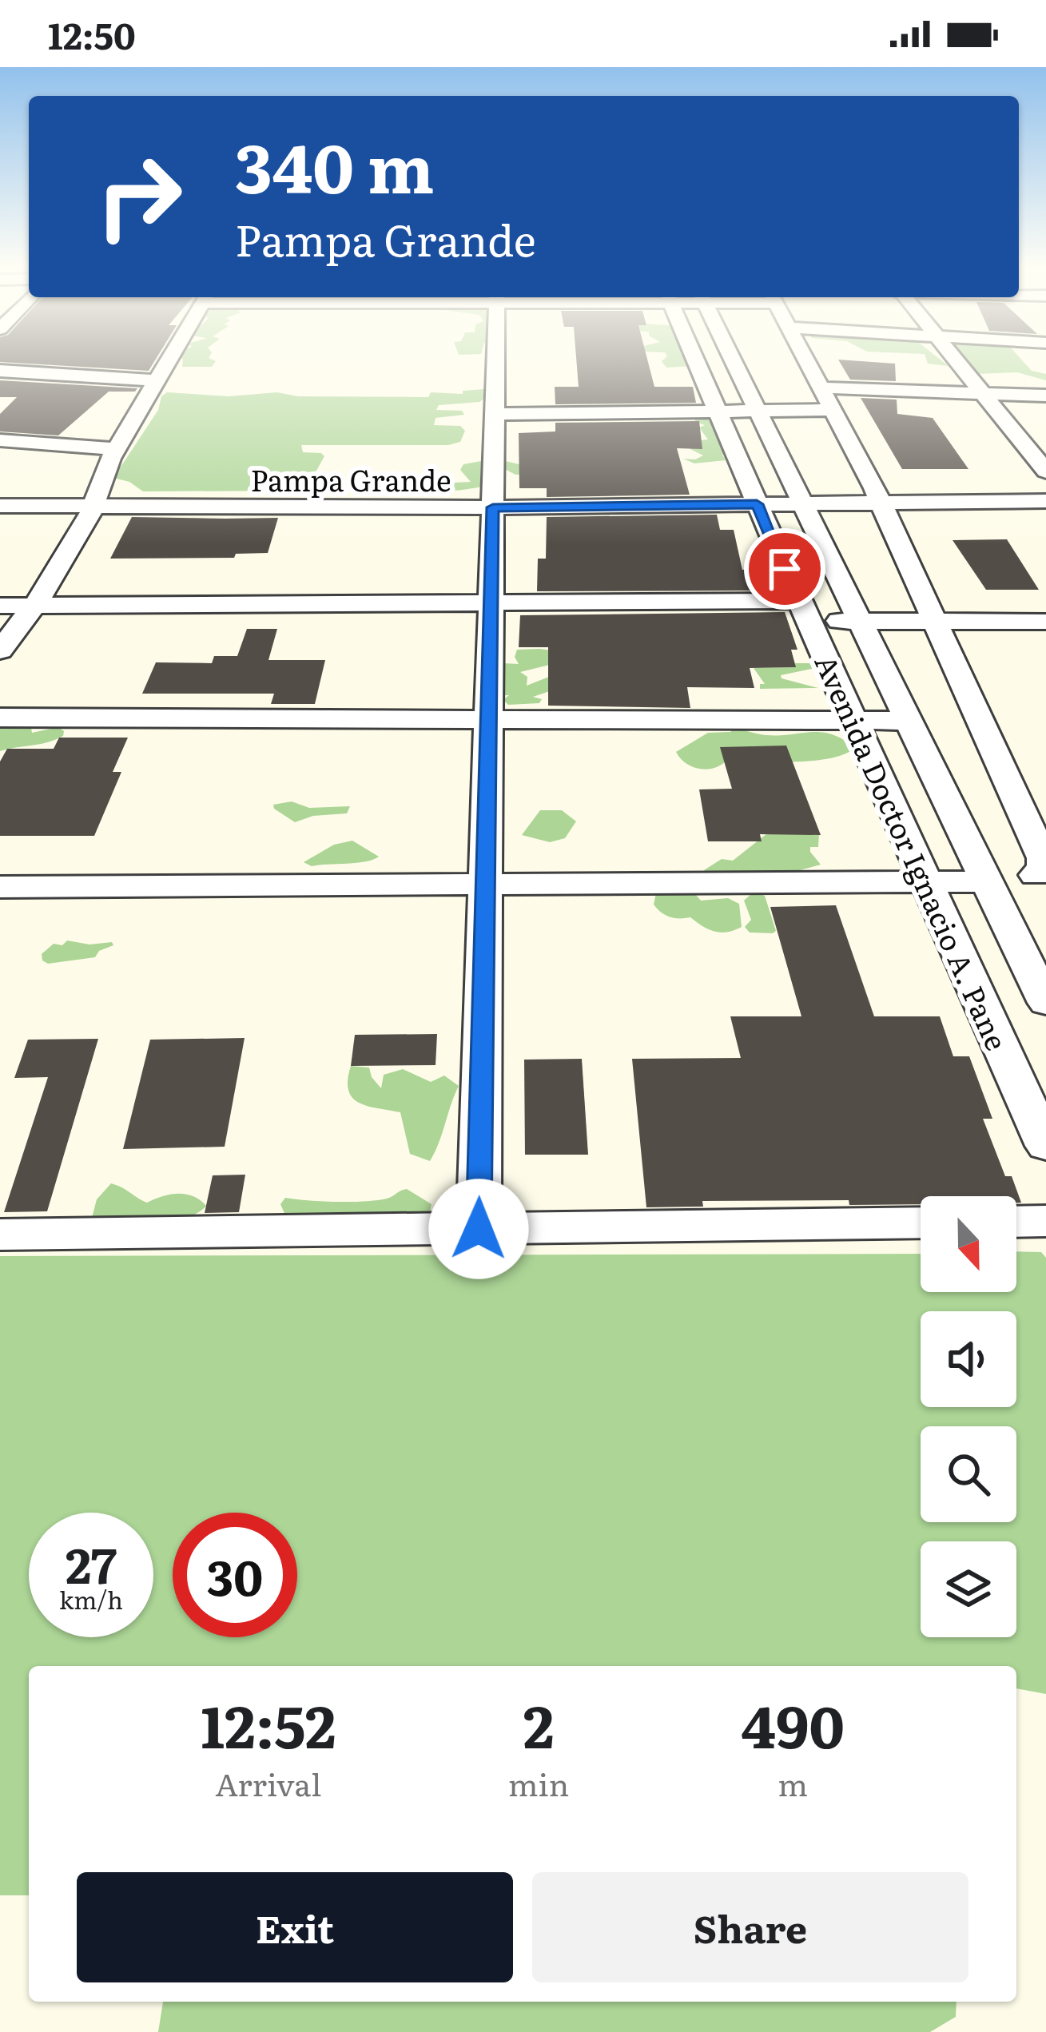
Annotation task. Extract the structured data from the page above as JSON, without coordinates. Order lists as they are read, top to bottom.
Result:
{
  "streets": {
    "street": ["Pampa Grande", "Avenida Doctor Ignacio A. Pane"]
  },
  "crossings": [
    ["Pampa Grande", "Avenida Doctor Ignacio A. Pane"]
  ],
  "north": "bottom",
  "page": {
    "status": "12:50",
    "turn": ["340 m", "Pampa Grande"],
    "speed": "27 km/h",
    "limit": "30",
    "eta": [
      "12:52",
      "Arrival",
      "2",
      "min",
      "490",
      "m"
    ],
    "buttons": ["Exit", "Share"]
  }
}
